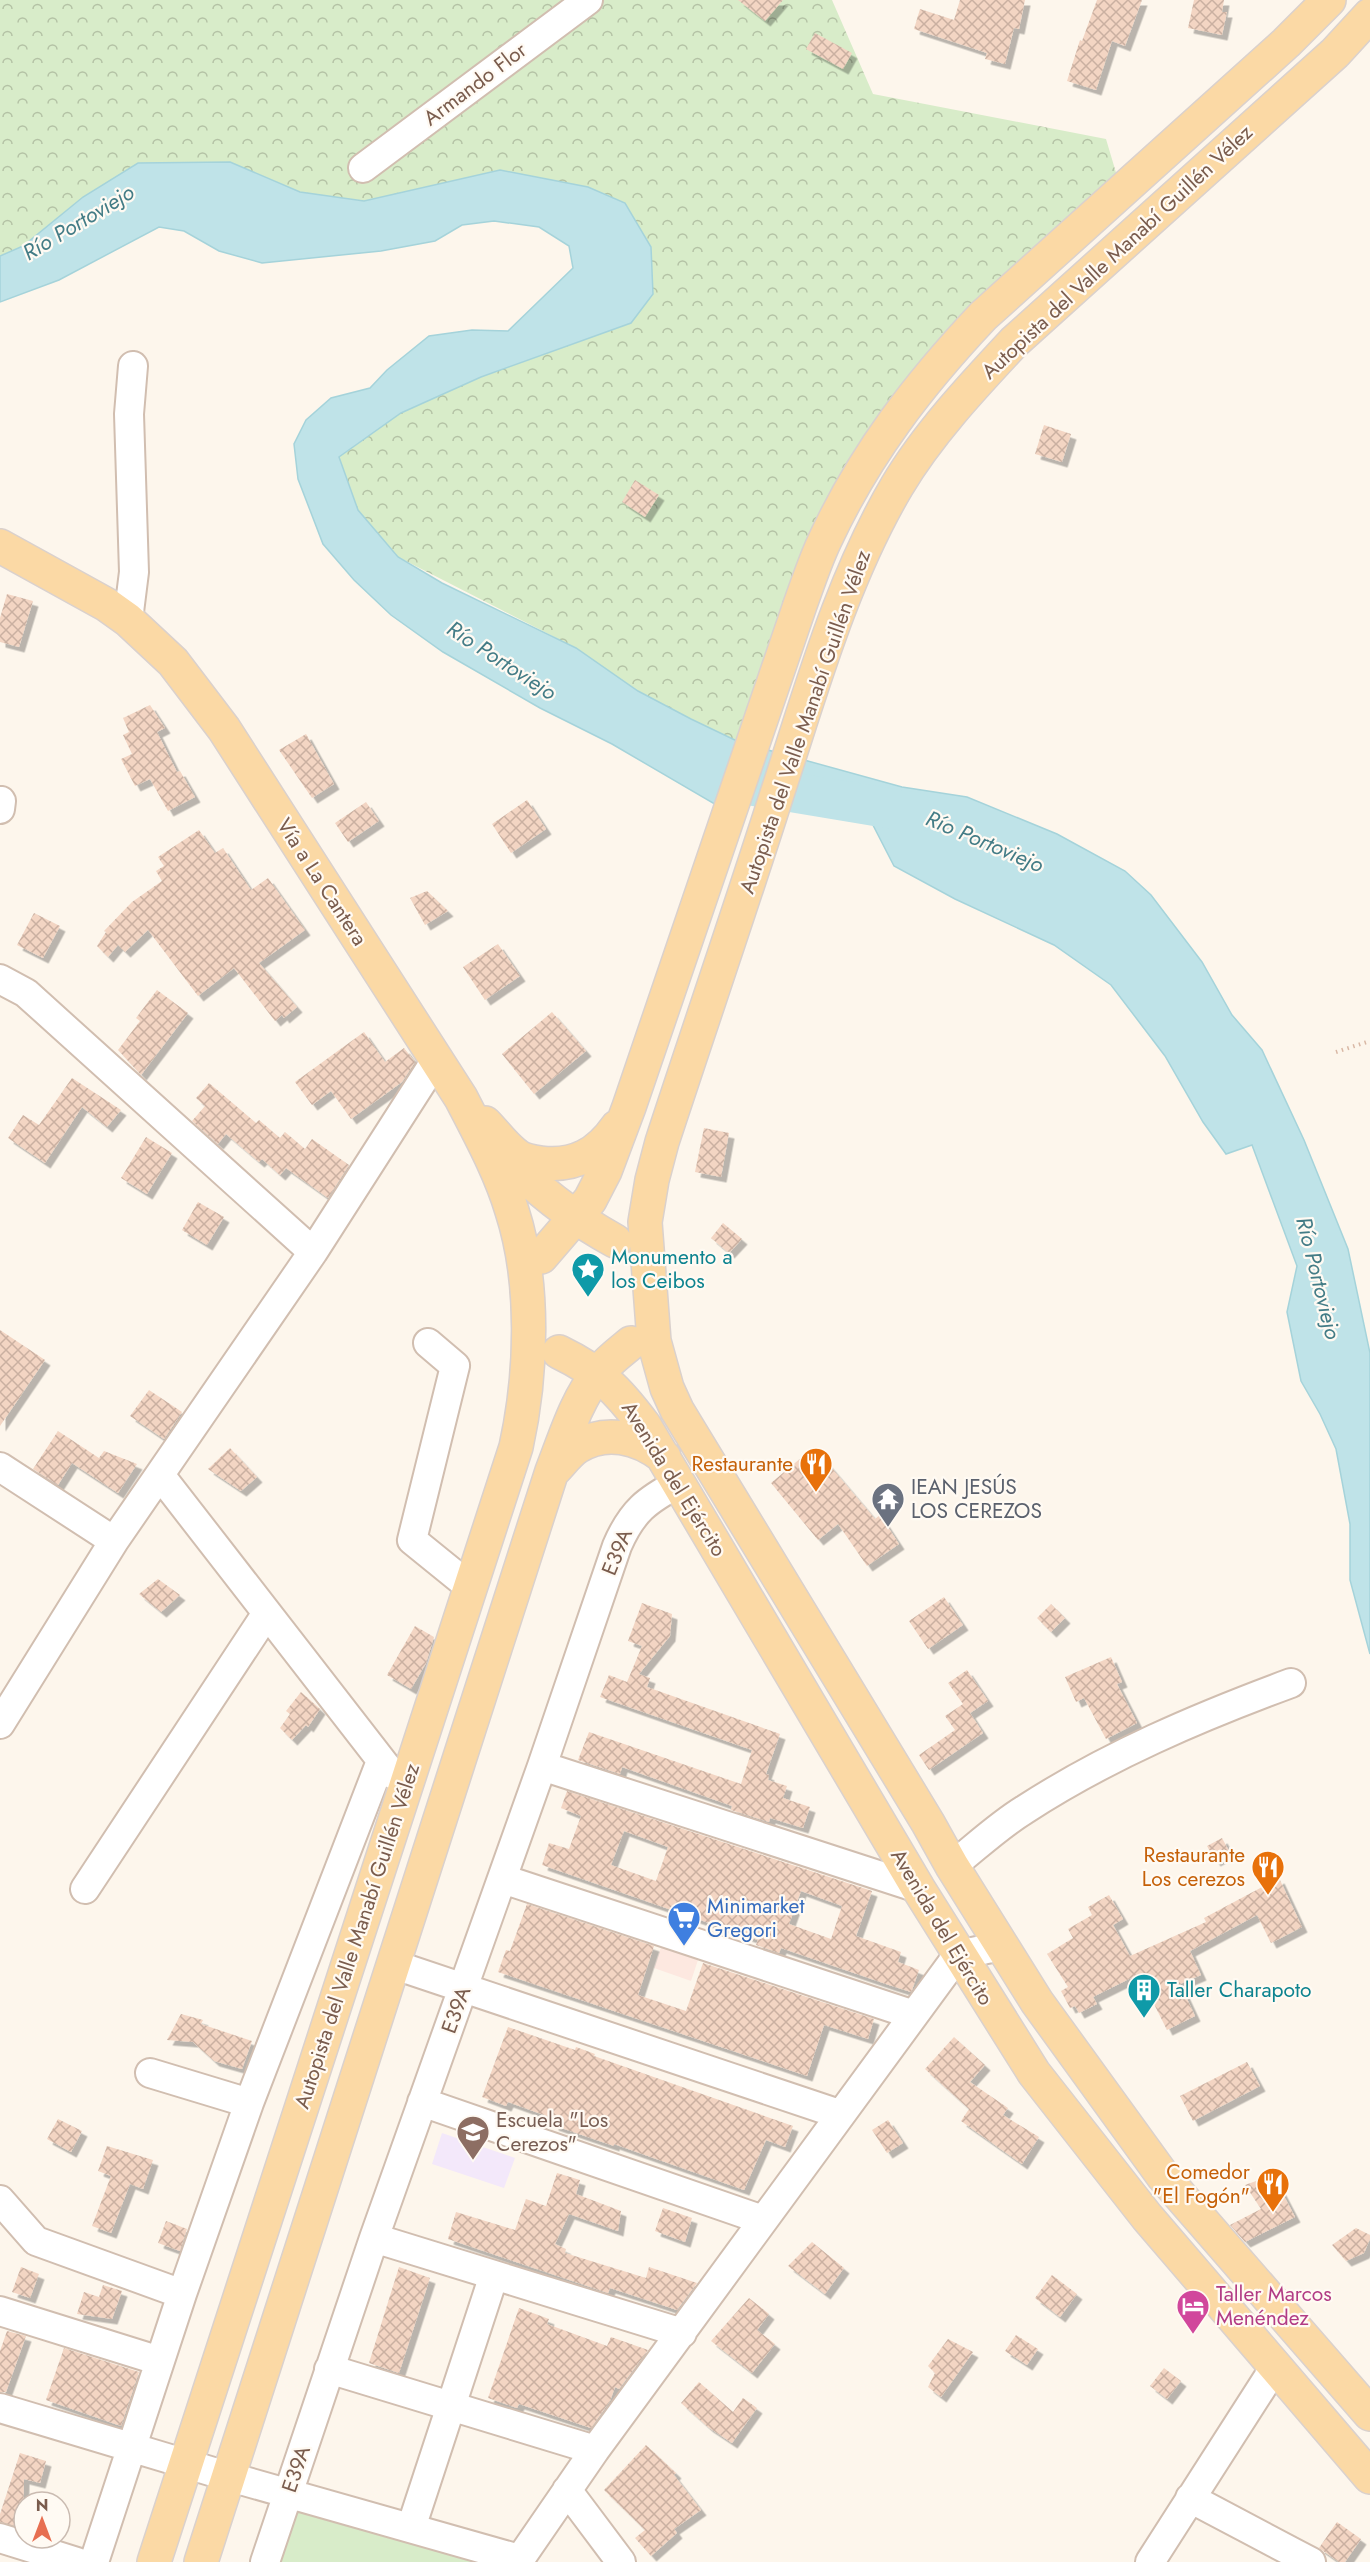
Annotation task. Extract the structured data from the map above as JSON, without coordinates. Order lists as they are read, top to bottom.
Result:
{
  "streets": {
    "main road": ["Autopista del Valle Manabí Guillén Vélez", "Vía a La Cantera", "Avenida del Ejército"],
    "street": ["Armando Flor", "E39A"]
  },
  "crossings": [
    ["Autopista del Valle Manabí Guillén Vélez", "Vía a La Cantera"],
    ["Autopista del Valle Manabí Guillén Vélez", "Avenida del Ejército"],
    ["Vía a La Cantera", "Avenida del Ejército"],
    ["Avenida del Ejército", "E39A"]
  ],
  "water": ["Río Portoviejo"],
  "places": {
    "place": ["Monumento a los Ceibos"],
    "restaurant": ["Restaurante", "Restaurante Los cerezos", "Comedor \"El Fogón\""],
    "temple": ["IEAN JESÚS LOS CEREZOS"],
    "supermarket": ["Minimarket Gregori"],
    "building": ["Taller Charapoto"],
    "school or university": ["Escuela \"Los Cerezos\""],
    "hotel": ["Taller Marcos Menéndez"]
  },
  "north": "top"
}
